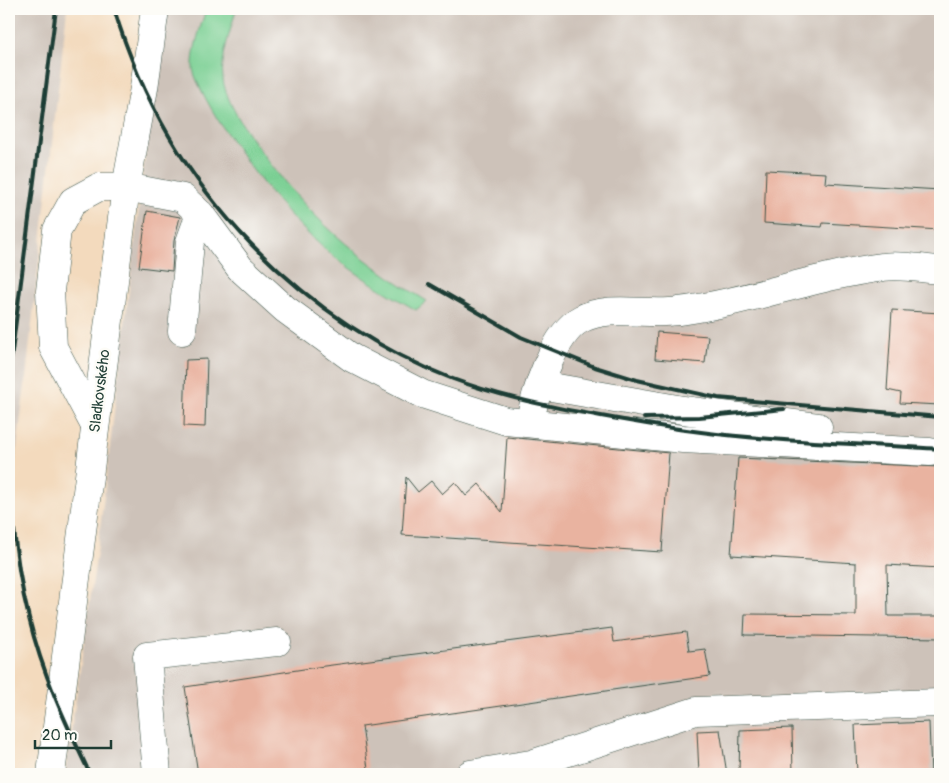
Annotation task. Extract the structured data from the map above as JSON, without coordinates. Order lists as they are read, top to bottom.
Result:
{
  "streets": {
    "street": ["Sladkovského"]
  },
  "scale_bar": "20 m"
}
